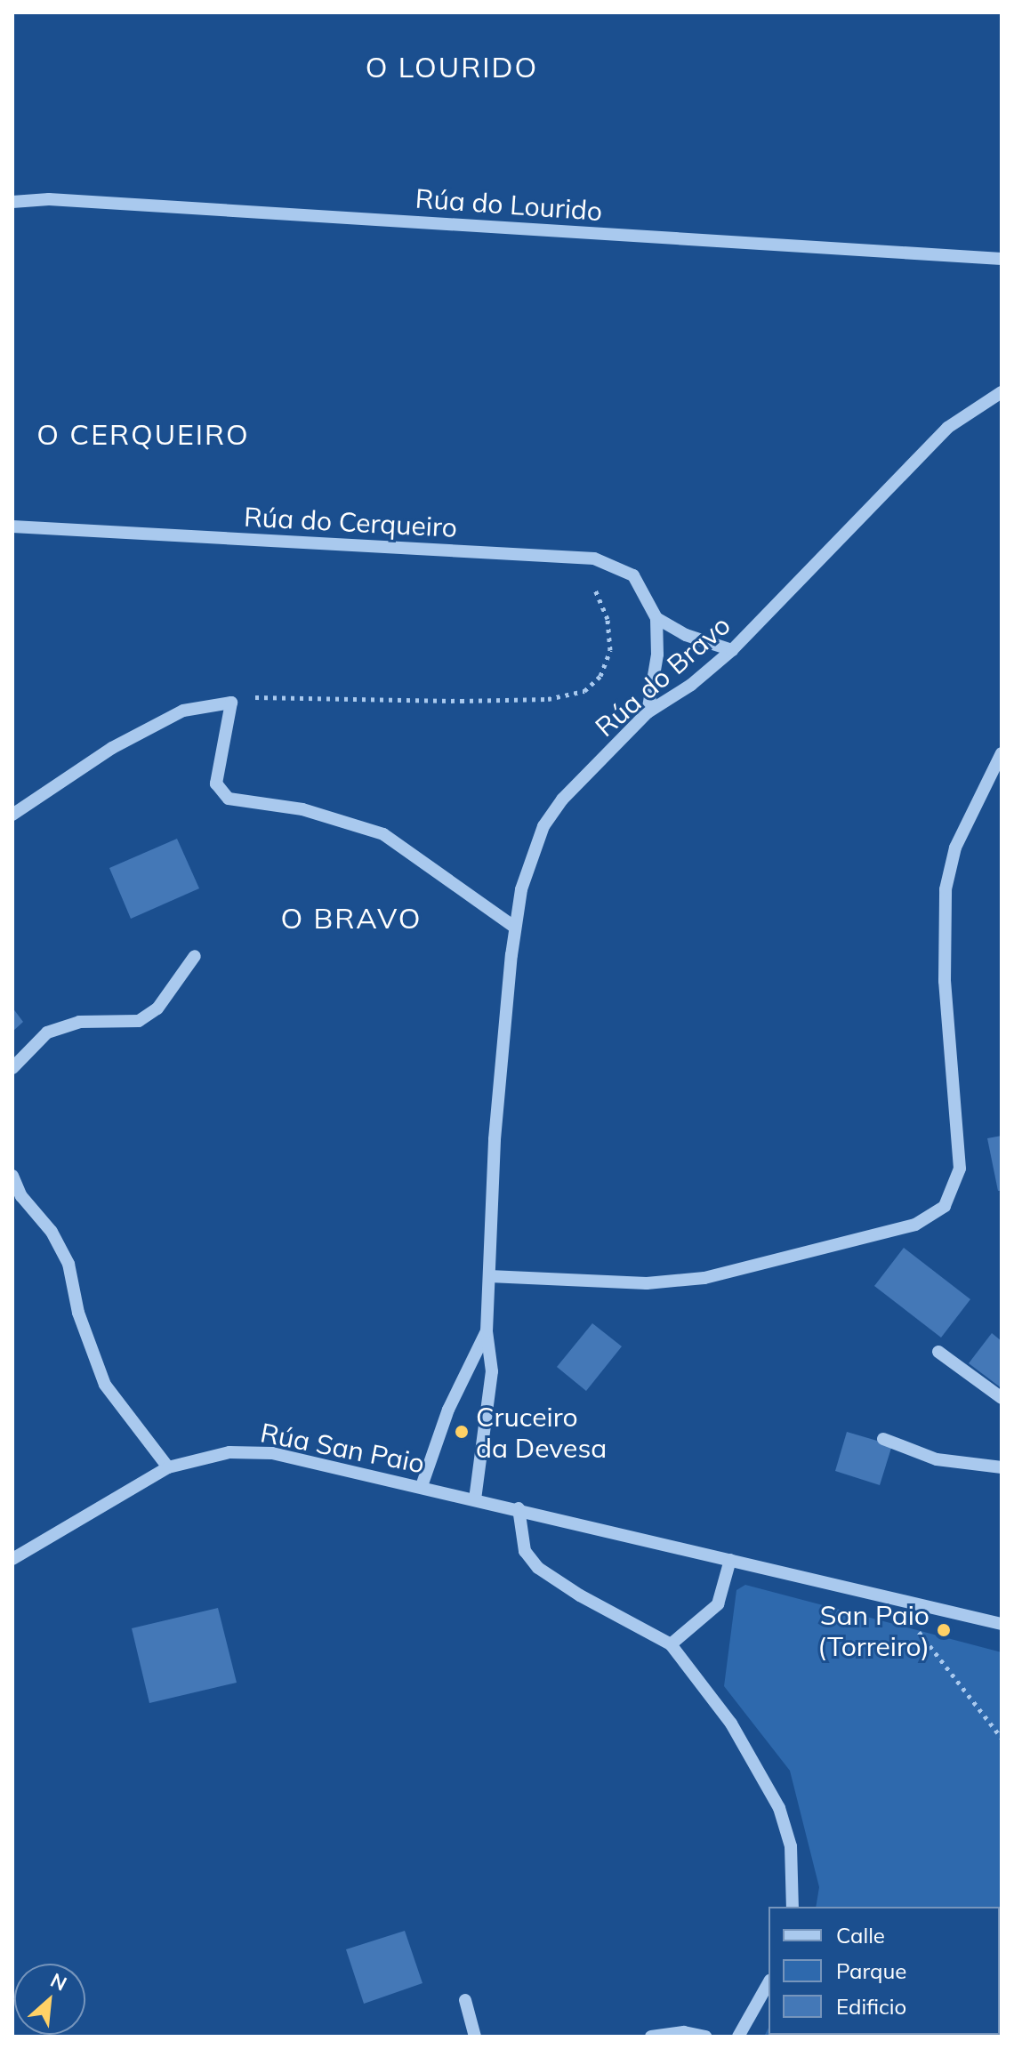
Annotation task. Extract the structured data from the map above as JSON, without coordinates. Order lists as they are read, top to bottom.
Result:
{
  "streets": {
    "street": [
      "Rúa do Lourido",
      "Rúa do Cerqueiro",
      "Rúa do Bravo",
      "Rúa San Paio"
    ]
  },
  "crossings": [
    ["Rúa do Cerqueiro", "Rúa do Bravo"],
    ["Rúa do Bravo", "Rúa San Paio"]
  ],
  "districts": ["O LOURIDO", "O CERQUEIRO", "O BRAVO"],
  "places": ["Cruceiro da Devesa", "San Paio (Torreiro)"],
  "legend": ["Calle", "Parque", "Edificio"],
  "north": "top right"
}
